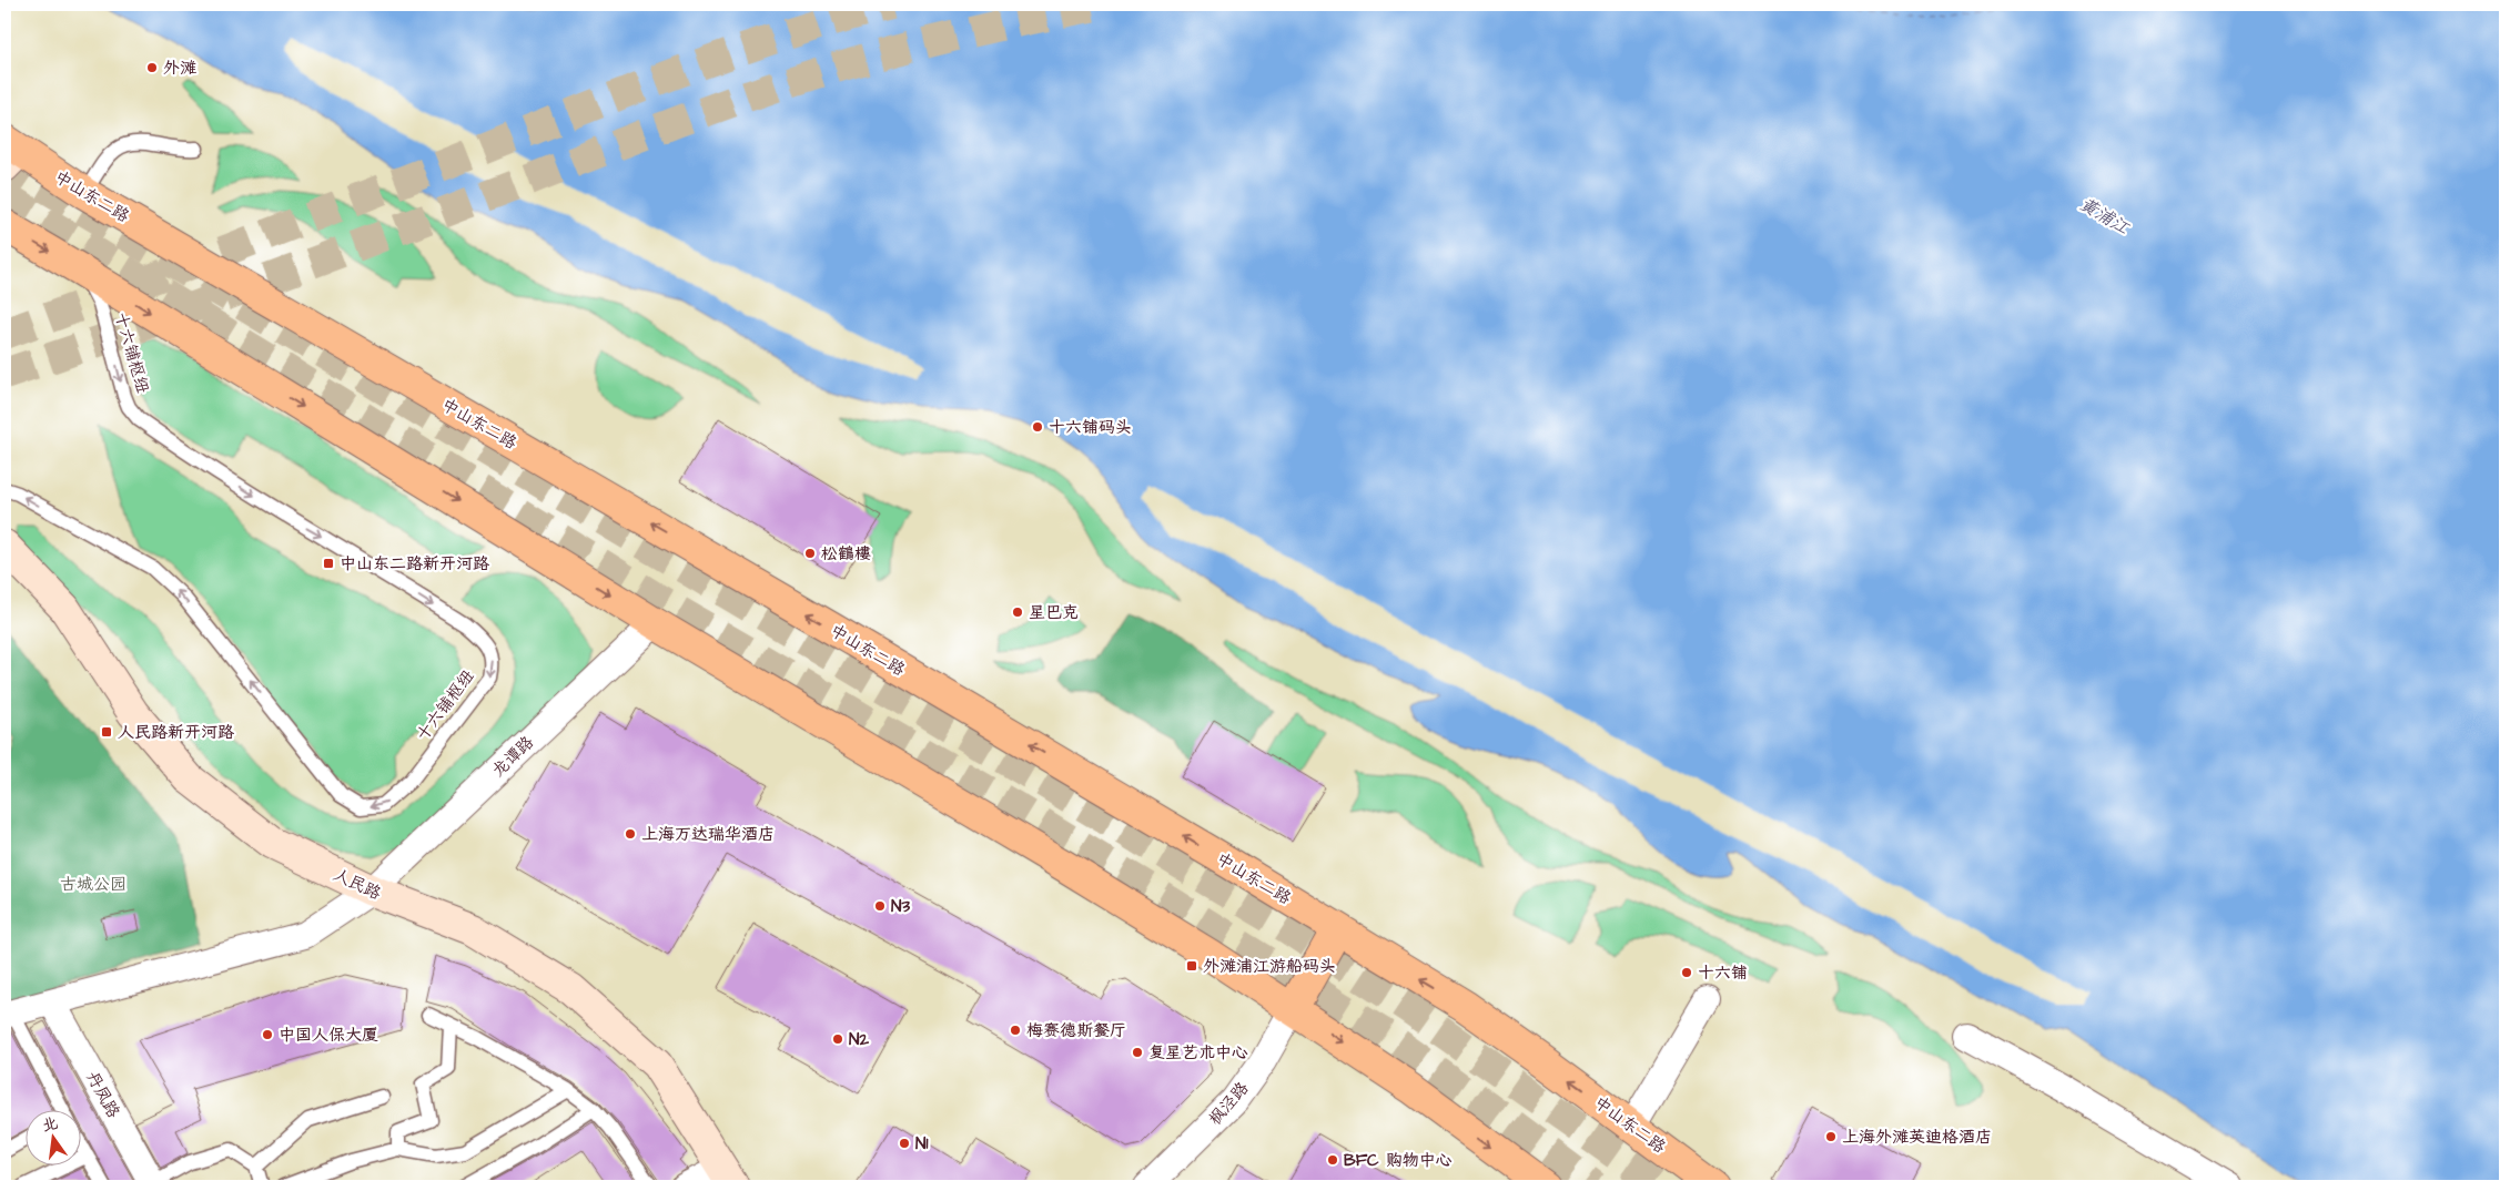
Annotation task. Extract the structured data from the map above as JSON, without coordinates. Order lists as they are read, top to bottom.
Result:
{
  "streets": {
    "main road": ["中山东二路"],
    "street": [
      "龙谭路",
      "人民路",
      "丹凤路",
      "枫泾路"
    ],
    "lane": ["十六铺枢纽"]
  },
  "crossings": [
    ["龙谭路", "人民路"],
    ["龙谭路", "丹凤路"]
  ],
  "water": ["黄浦江"],
  "parks": ["古城公园"],
  "places": {
    "other": [
      "外滩",
      "十六铺码头",
      "松鶴樓",
      "星巴克",
      "上海万达瑞华酒店",
      "N3",
      "十六铺",
      "梅赛德斯餐厅",
      "中国人保大厦",
      "N2",
      "复星艺术中心",
      "上海外滩英迪格酒店",
      "N1",
      "BFC 购物中心"
    ],
    "transit": ["中山东二路新开河路", "人民路新开河路", "外滩浦江游船码头"]
  },
  "north": "top"
}
